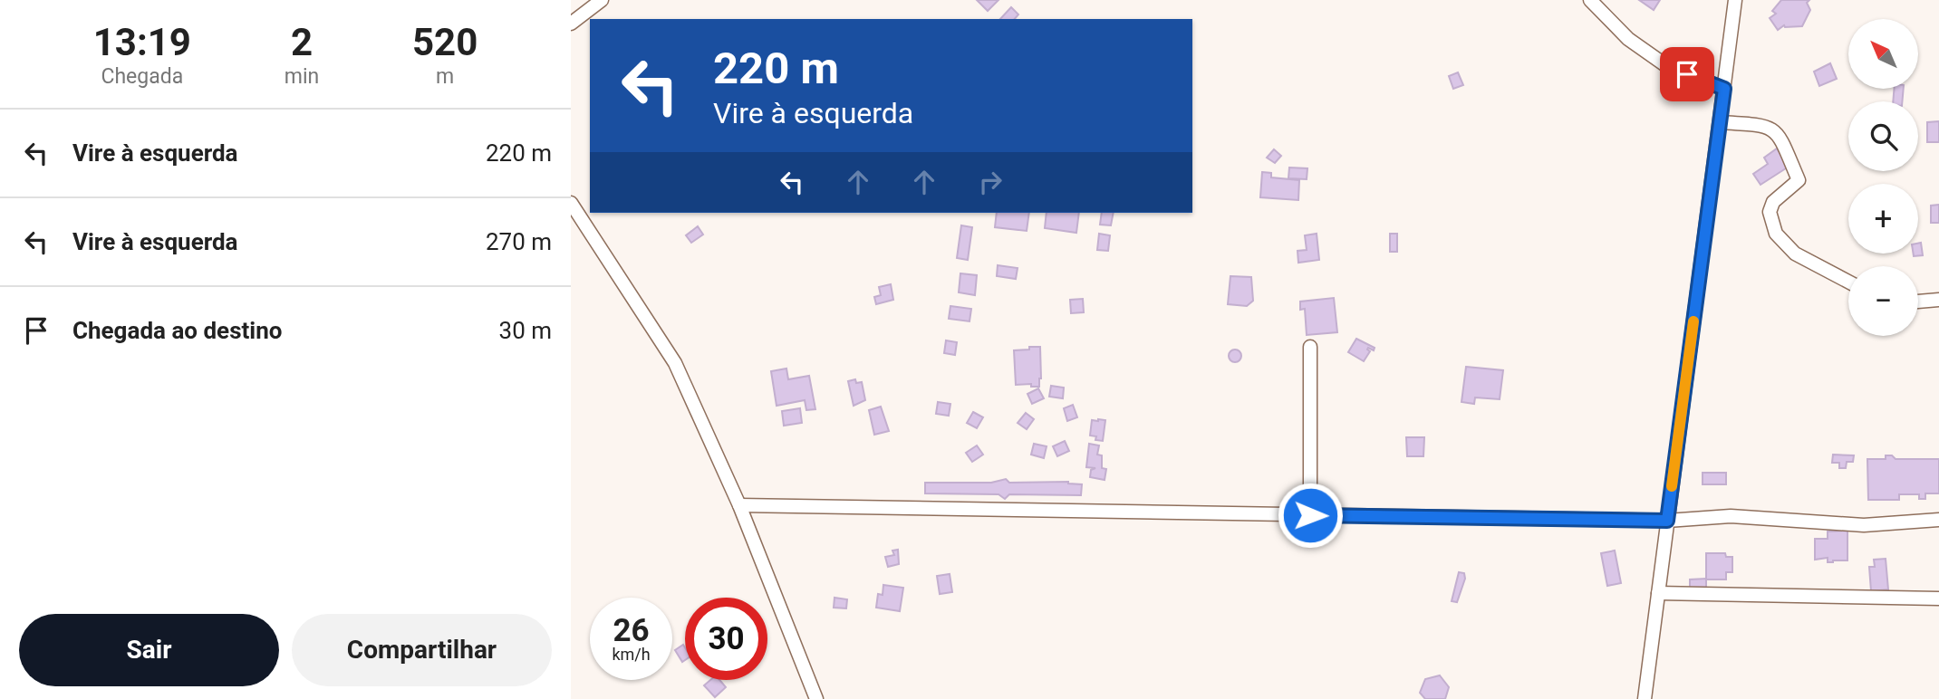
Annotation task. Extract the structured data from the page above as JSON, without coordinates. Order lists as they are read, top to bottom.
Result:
{
  "north": "top left",
  "page": {
    "eta": [
      "13:19",
      "Chegada",
      "2",
      "min",
      "520",
      "m"
    ],
    "map_buttons": ["+", "−"],
    "turn": ["220 m", "Vire à esquerda"],
    "list": [
      {
        "name": "Vire à esquerda",
        "value": "220 m"
      },
      {
        "name": "Vire à esquerda",
        "value": "270 m"
      },
      {
        "name": "Chegada ao destino",
        "value": "30 m"
      }
    ],
    "speed": "26 km/h",
    "limit": "30",
    "buttons": ["Sair", "Compartilhar"]
  }
}
